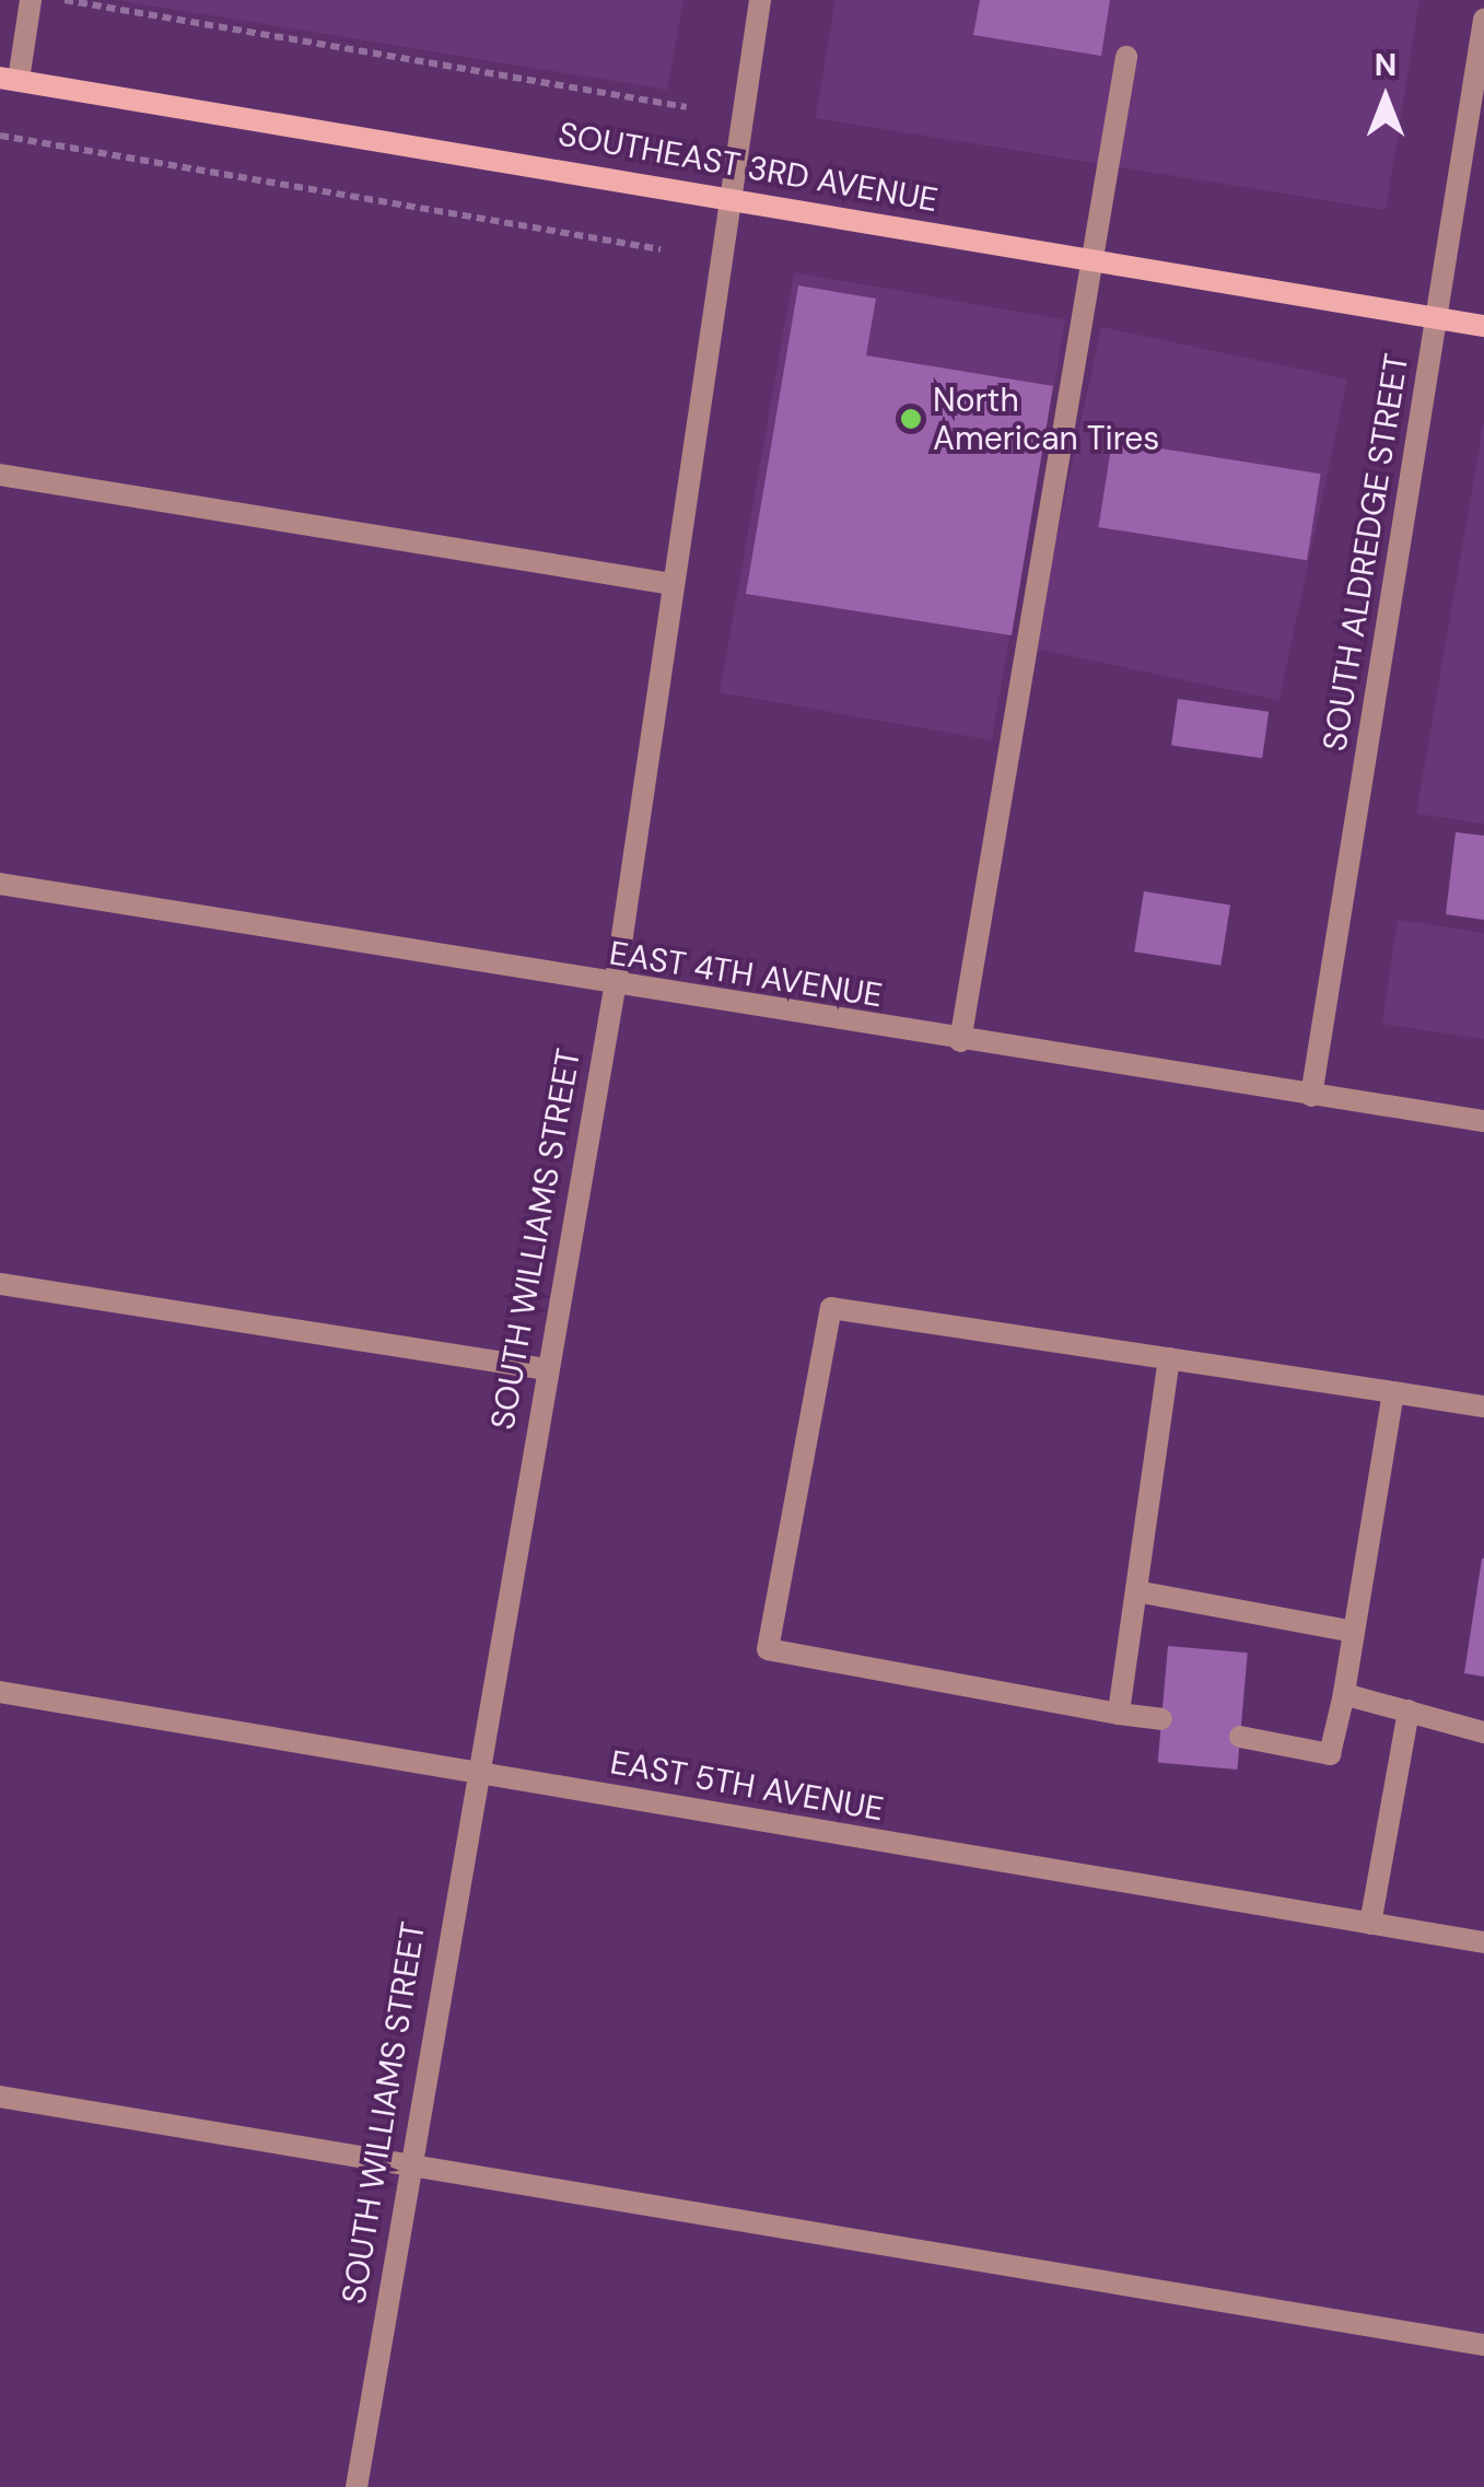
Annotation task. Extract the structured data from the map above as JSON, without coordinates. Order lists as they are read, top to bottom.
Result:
{
  "streets": {
    "main road": ["SOUTHEAST 3RD AVENUE"],
    "street": [
      "SOUTH ALDREDGE STREET",
      "EAST 4TH AVENUE",
      "SOUTH WILLIAMS STREET",
      "EAST 5TH AVENUE"
    ]
  },
  "crossings": [
    ["SOUTHEAST 3RD AVENUE", "SOUTH ALDREDGE STREET"],
    ["SOUTHEAST 3RD AVENUE", "SOUTH WILLIAMS STREET"],
    ["SOUTH ALDREDGE STREET", "EAST 4TH AVENUE"],
    ["EAST 4TH AVENUE", "SOUTH WILLIAMS STREET"],
    ["SOUTH WILLIAMS STREET", "EAST 5TH AVENUE"]
  ],
  "places": ["North American Tires"],
  "north": "top"
}
